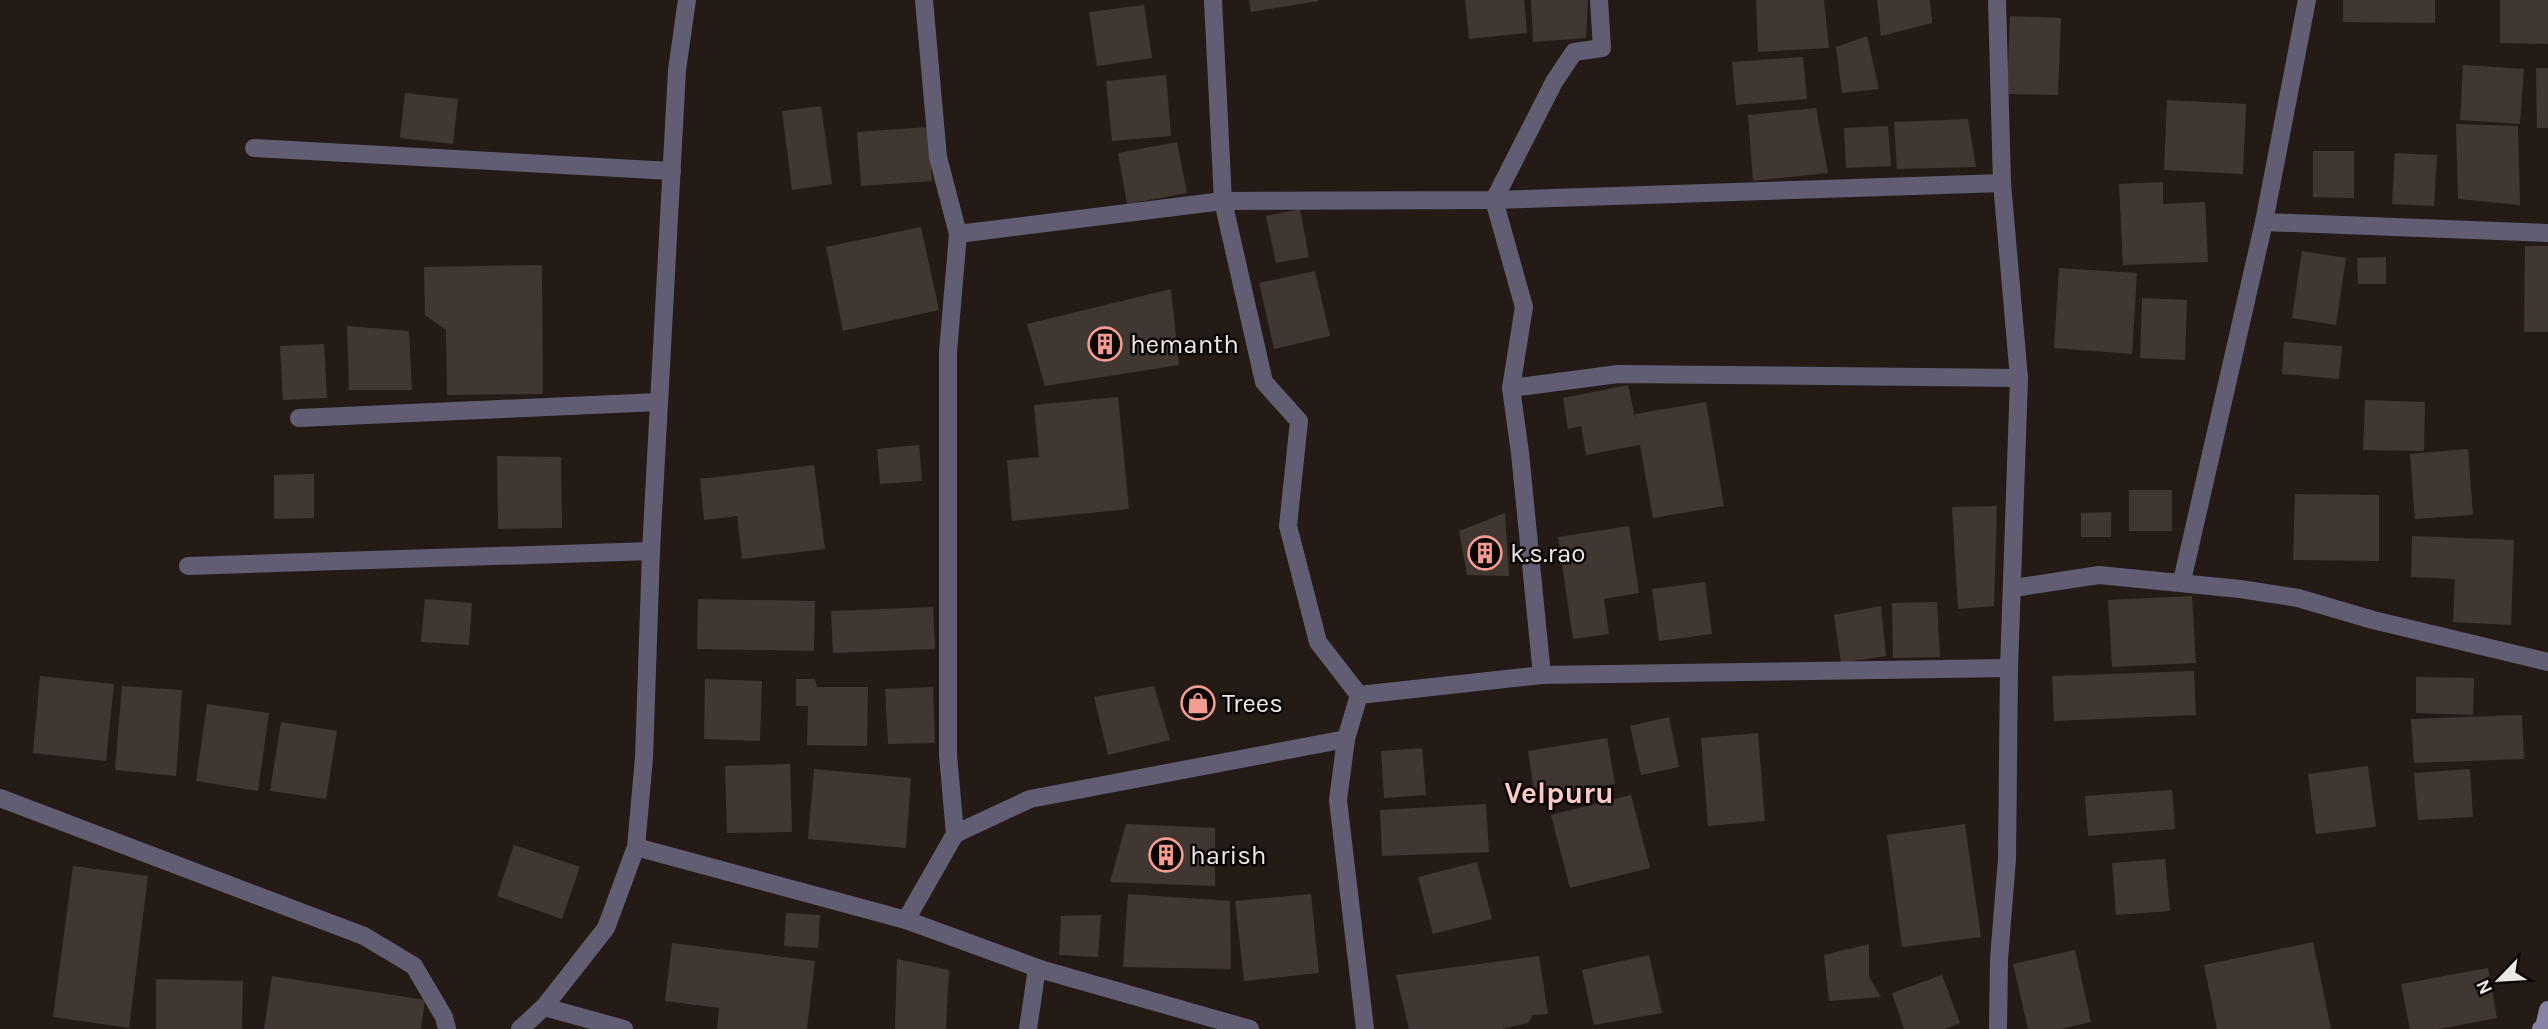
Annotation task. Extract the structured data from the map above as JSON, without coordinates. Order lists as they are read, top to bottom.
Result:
{
  "districts": ["Velpuru"],
  "places": {
    "building": ["hemanth", "k.s.rao", "harish"],
    "shop": ["Trees"]
  },
  "north": "bottom left"
}
